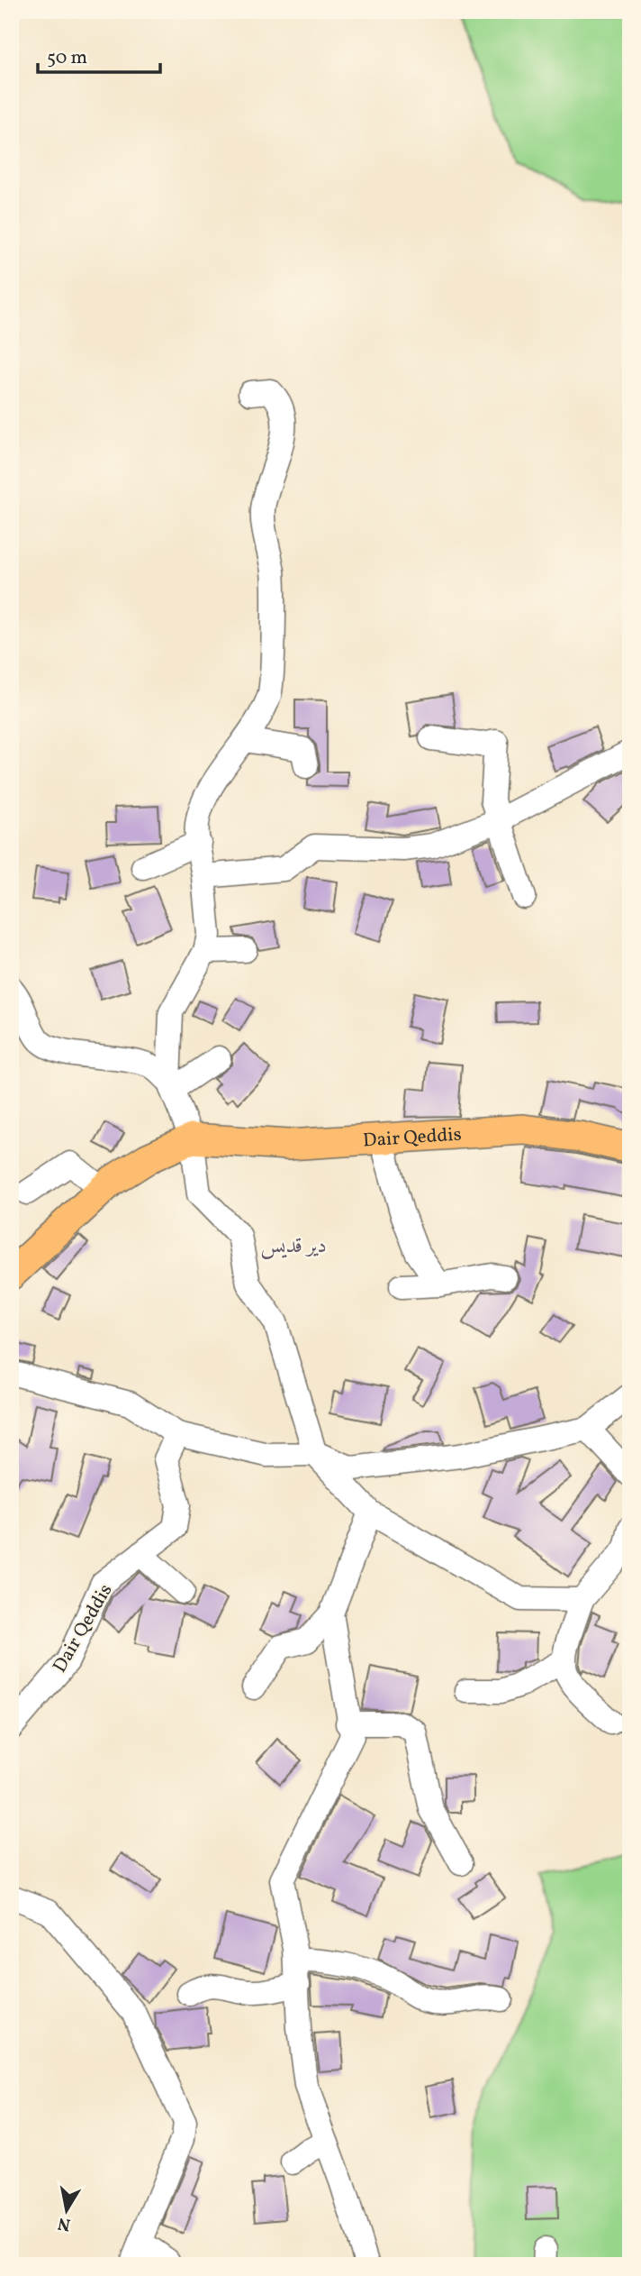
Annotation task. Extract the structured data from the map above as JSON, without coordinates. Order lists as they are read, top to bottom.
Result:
{
  "streets": {
    "main road": ["Dair Qeddis"]
  },
  "districts": ["دير قديس"],
  "scale_bar": "50 m",
  "north": "bottom"
}
